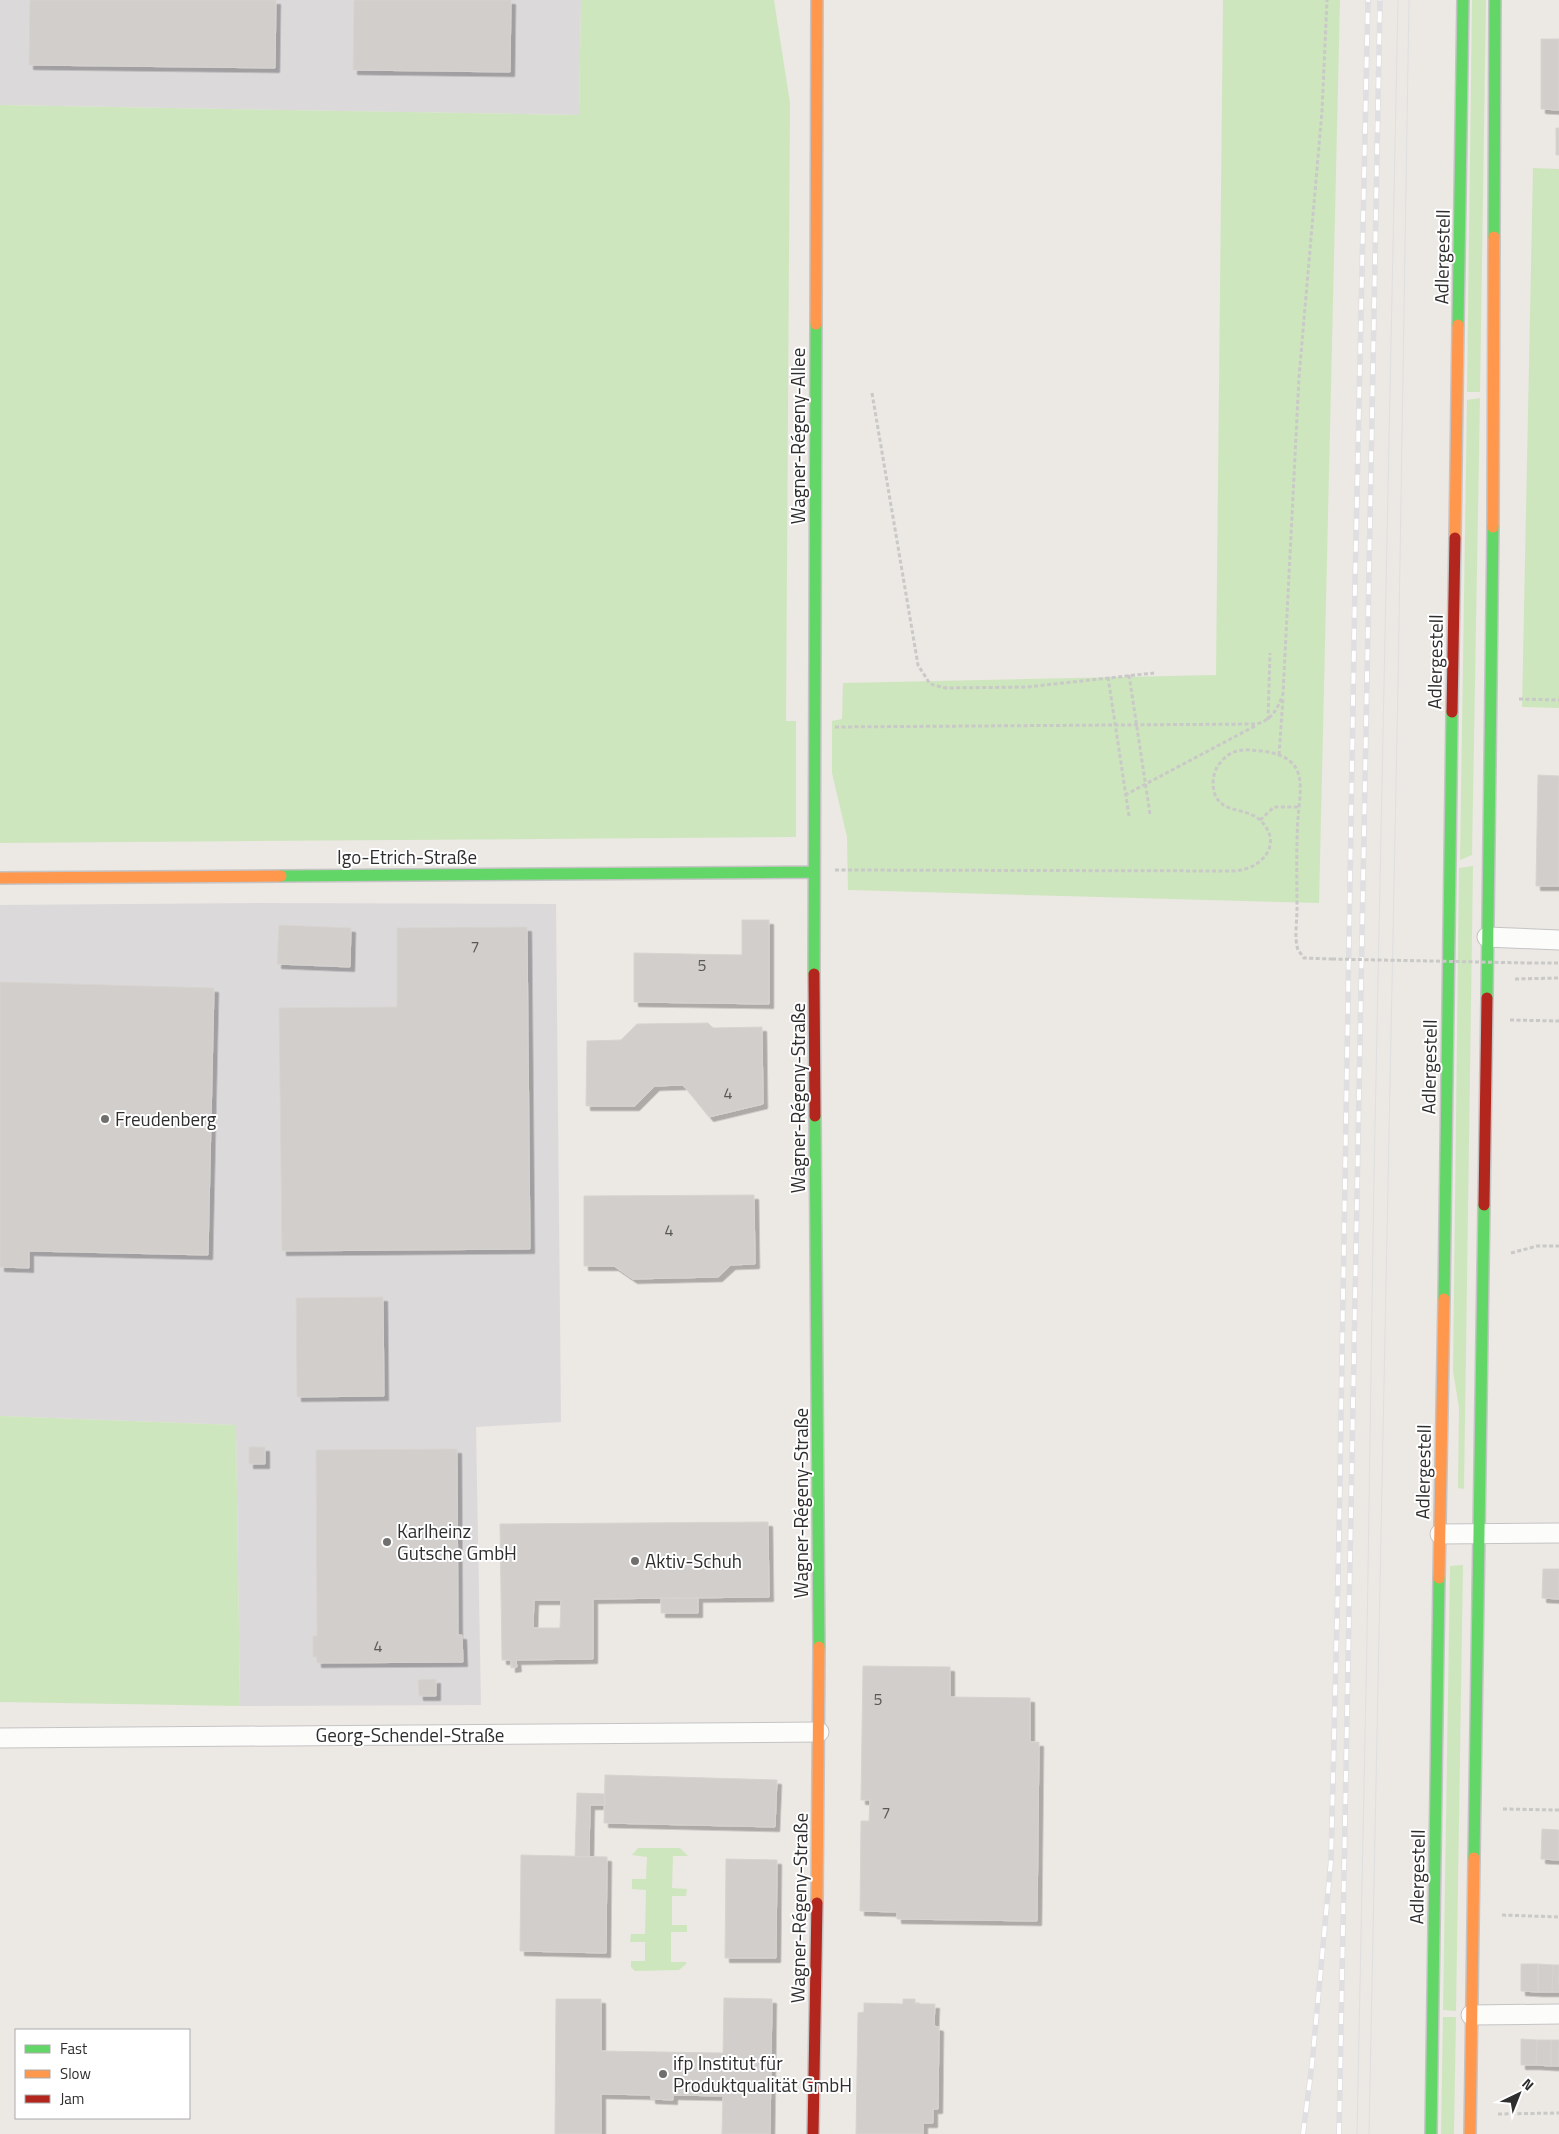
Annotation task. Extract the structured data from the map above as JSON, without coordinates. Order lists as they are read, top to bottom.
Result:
{
  "streets": {
    "main road": [
      "Adlergestell",
      "Wagner-Régeny-Allee",
      "Igo-Etrich-Straße",
      "Wagner-Régeny-Straße"
    ],
    "street": ["Georg-Schendel-Straße"]
  },
  "crossings": [
    ["Wagner-Régeny-Allee", "Igo-Etrich-Straße"],
    ["Wagner-Régeny-Allee", "Wagner-Régeny-Straße"],
    ["Igo-Etrich-Straße", "Wagner-Régeny-Straße"],
    ["Wagner-Régeny-Straße", "Georg-Schendel-Straße"]
  ],
  "places": [
    "Freudenberg",
    "Karlheinz Gutsche GmbH",
    "Aktiv-Schuh",
    "ifp Institut für Produktqualität GmbH"
  ],
  "house_numbers": [
    "7",
    "5",
    "4",
    "4",
    "4",
    "5",
    "7"
  ],
  "legend": ["Fast", "Slow", "Jam"],
  "north": "top right"
}
